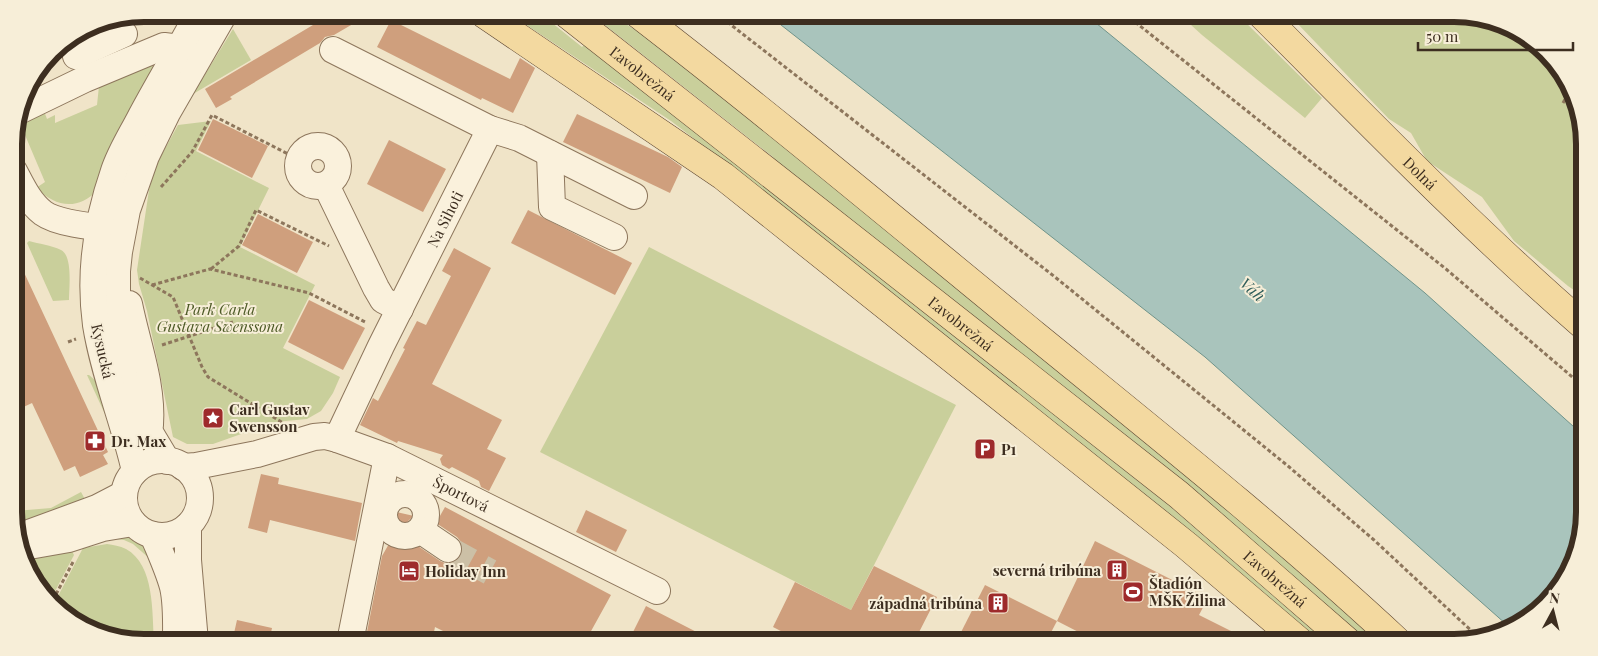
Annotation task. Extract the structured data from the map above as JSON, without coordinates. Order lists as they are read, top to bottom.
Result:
{
  "streets": {
    "main road": ["Ľavobrežná", "Dolná"],
    "street": ["Na Sihoti", "Kysucká", "Športová"]
  },
  "crossings": [
    ["Na Sihoti", "Športová"],
    ["Kysucká", "Športová"]
  ],
  "water": ["Váh"],
  "parks": ["Park Carla Gustava Swenssona"],
  "places": {
    "place": ["Carl Gustav Swensson"],
    "pharmacy": ["Dr. Max"],
    "parking": ["P1"],
    "building": ["severná tribúna", "západná tribúna"],
    "hotel": ["Holiday Inn"],
    "sports": ["Štadión MŠK Žilina"]
  },
  "scale_bar": "50 m",
  "north": "top"
}
